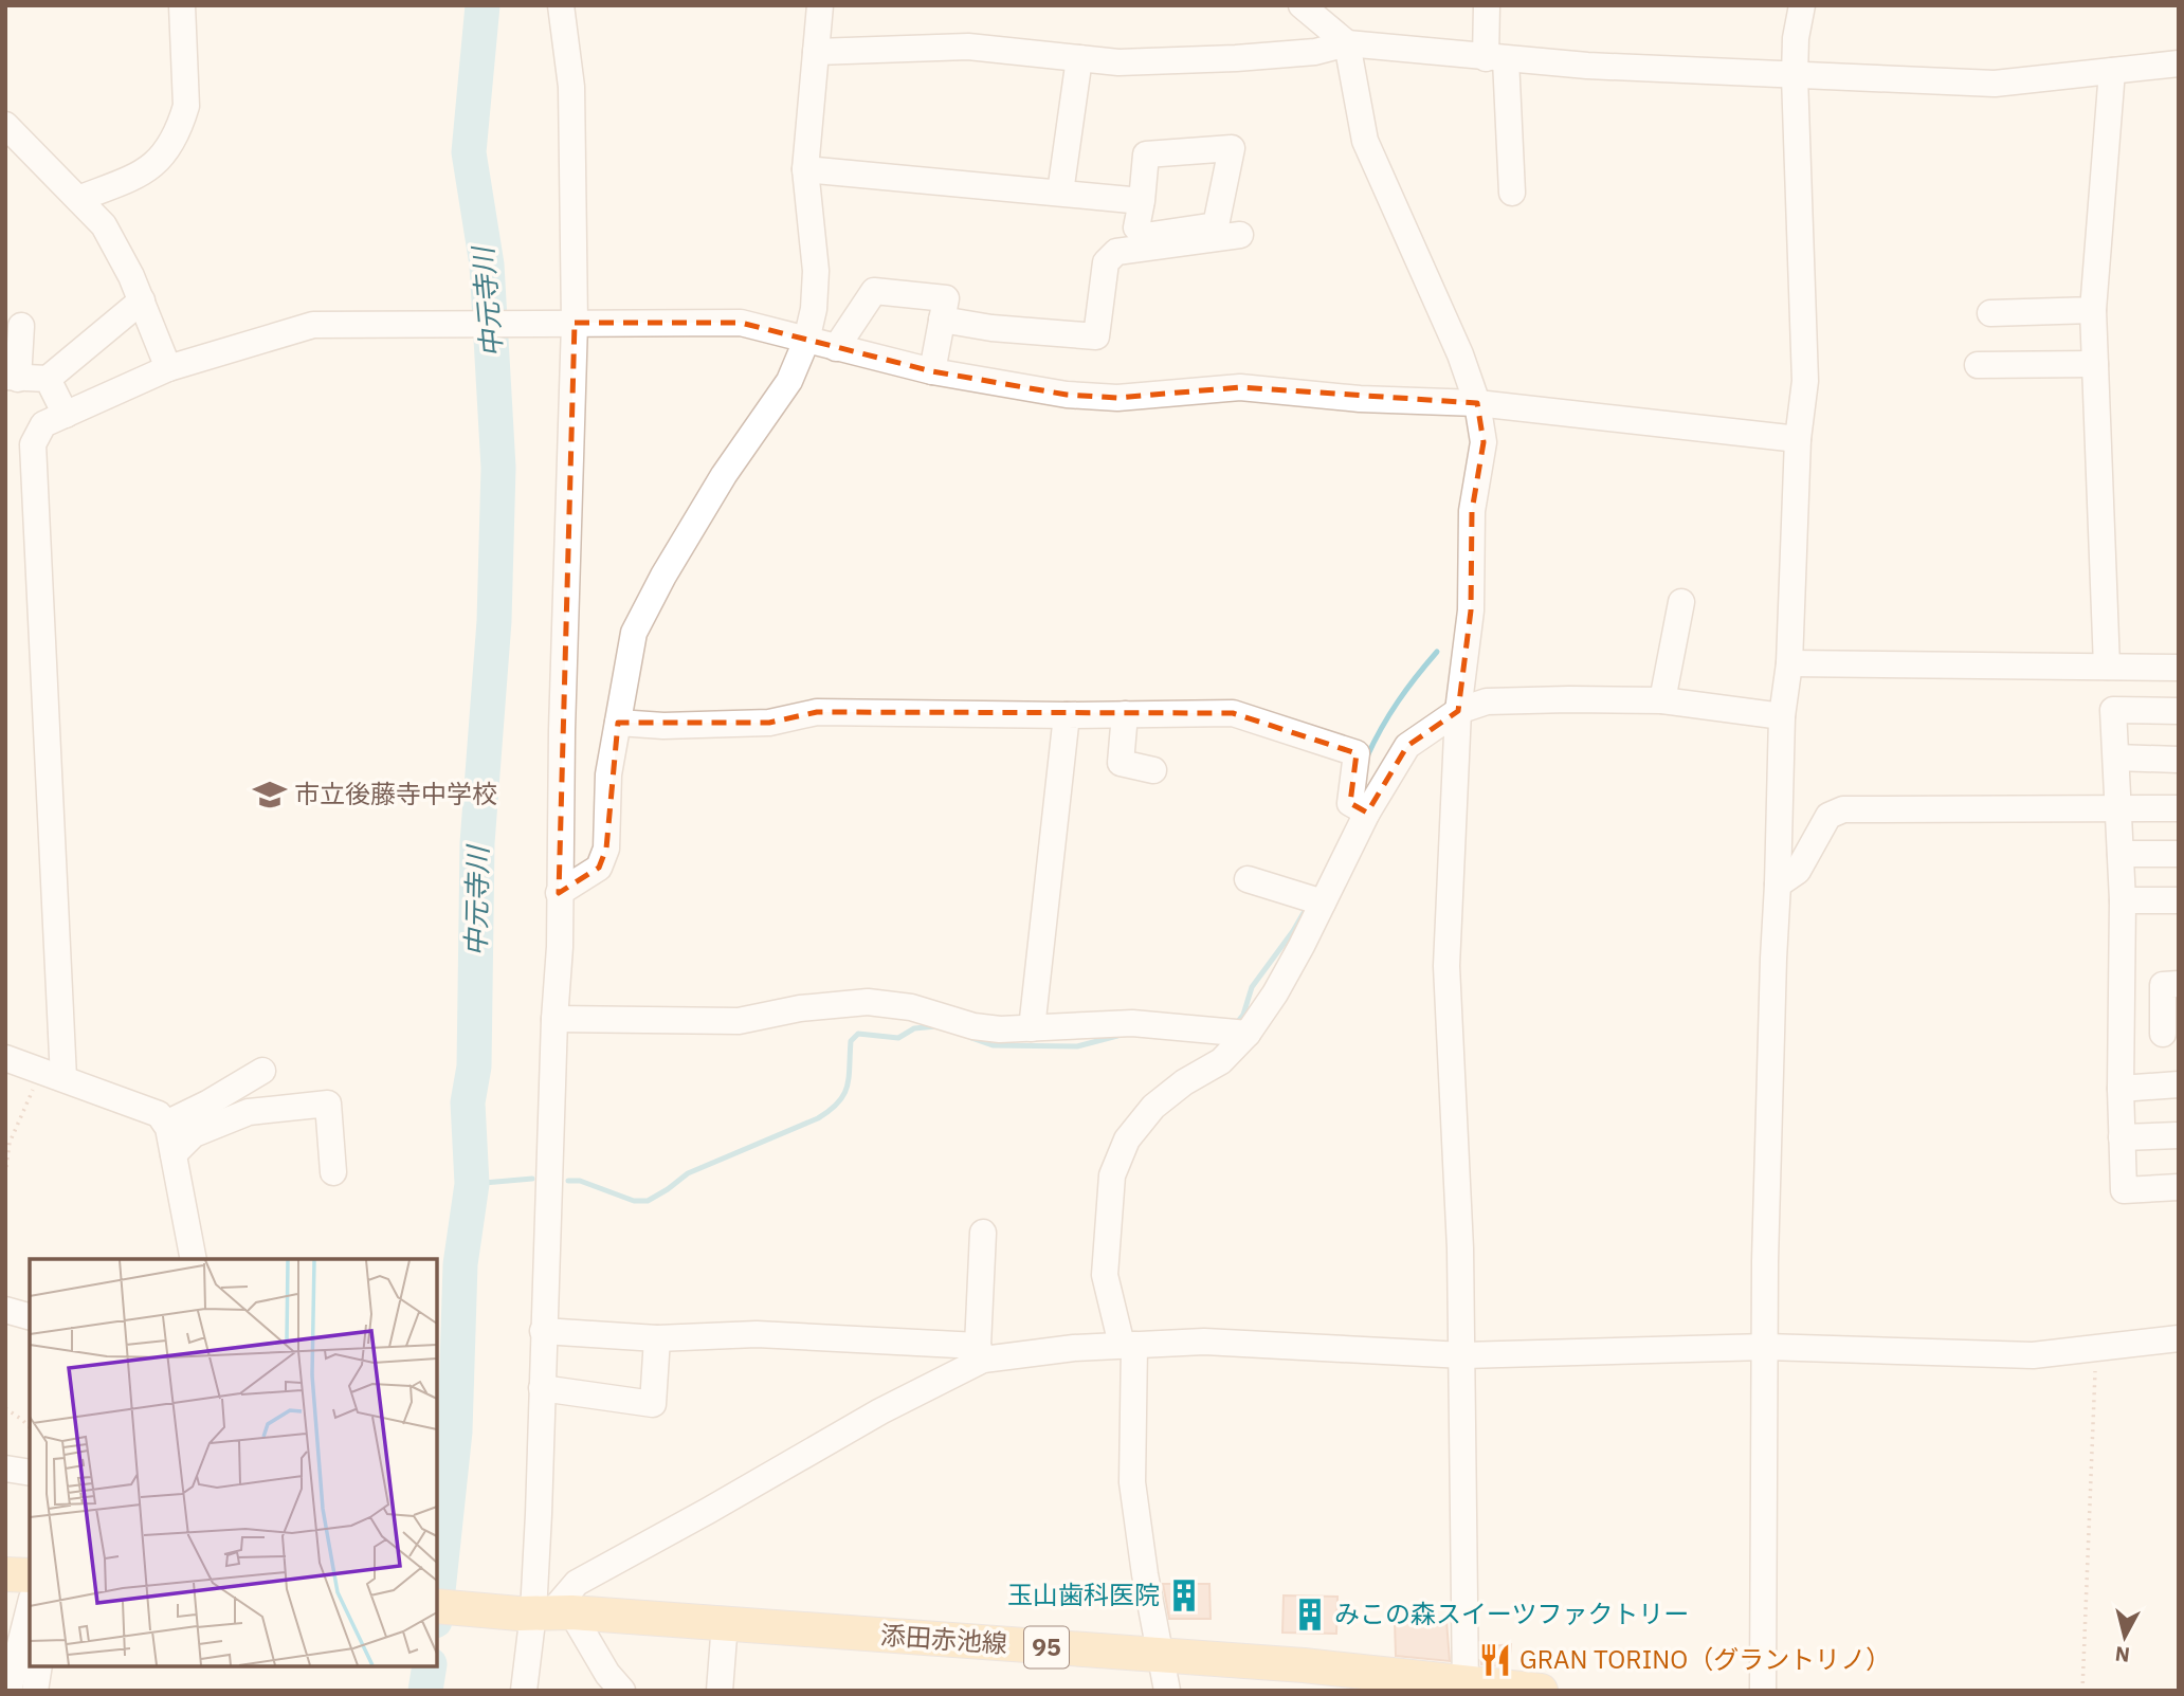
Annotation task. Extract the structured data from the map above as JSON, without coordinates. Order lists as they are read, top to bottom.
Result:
{
  "streets": {
    "main road": ["添田赤池線", "95"]
  },
  "water": ["中元寺川"],
  "places": {
    "school or university": ["市立後藤寺中学校"],
    "building": ["玉山歯科医院", "みこの森スイーツファクトリー"],
    "restaurant": ["GRAN TORINO（グラントリノ）"]
  },
  "north": "bottom"
}
